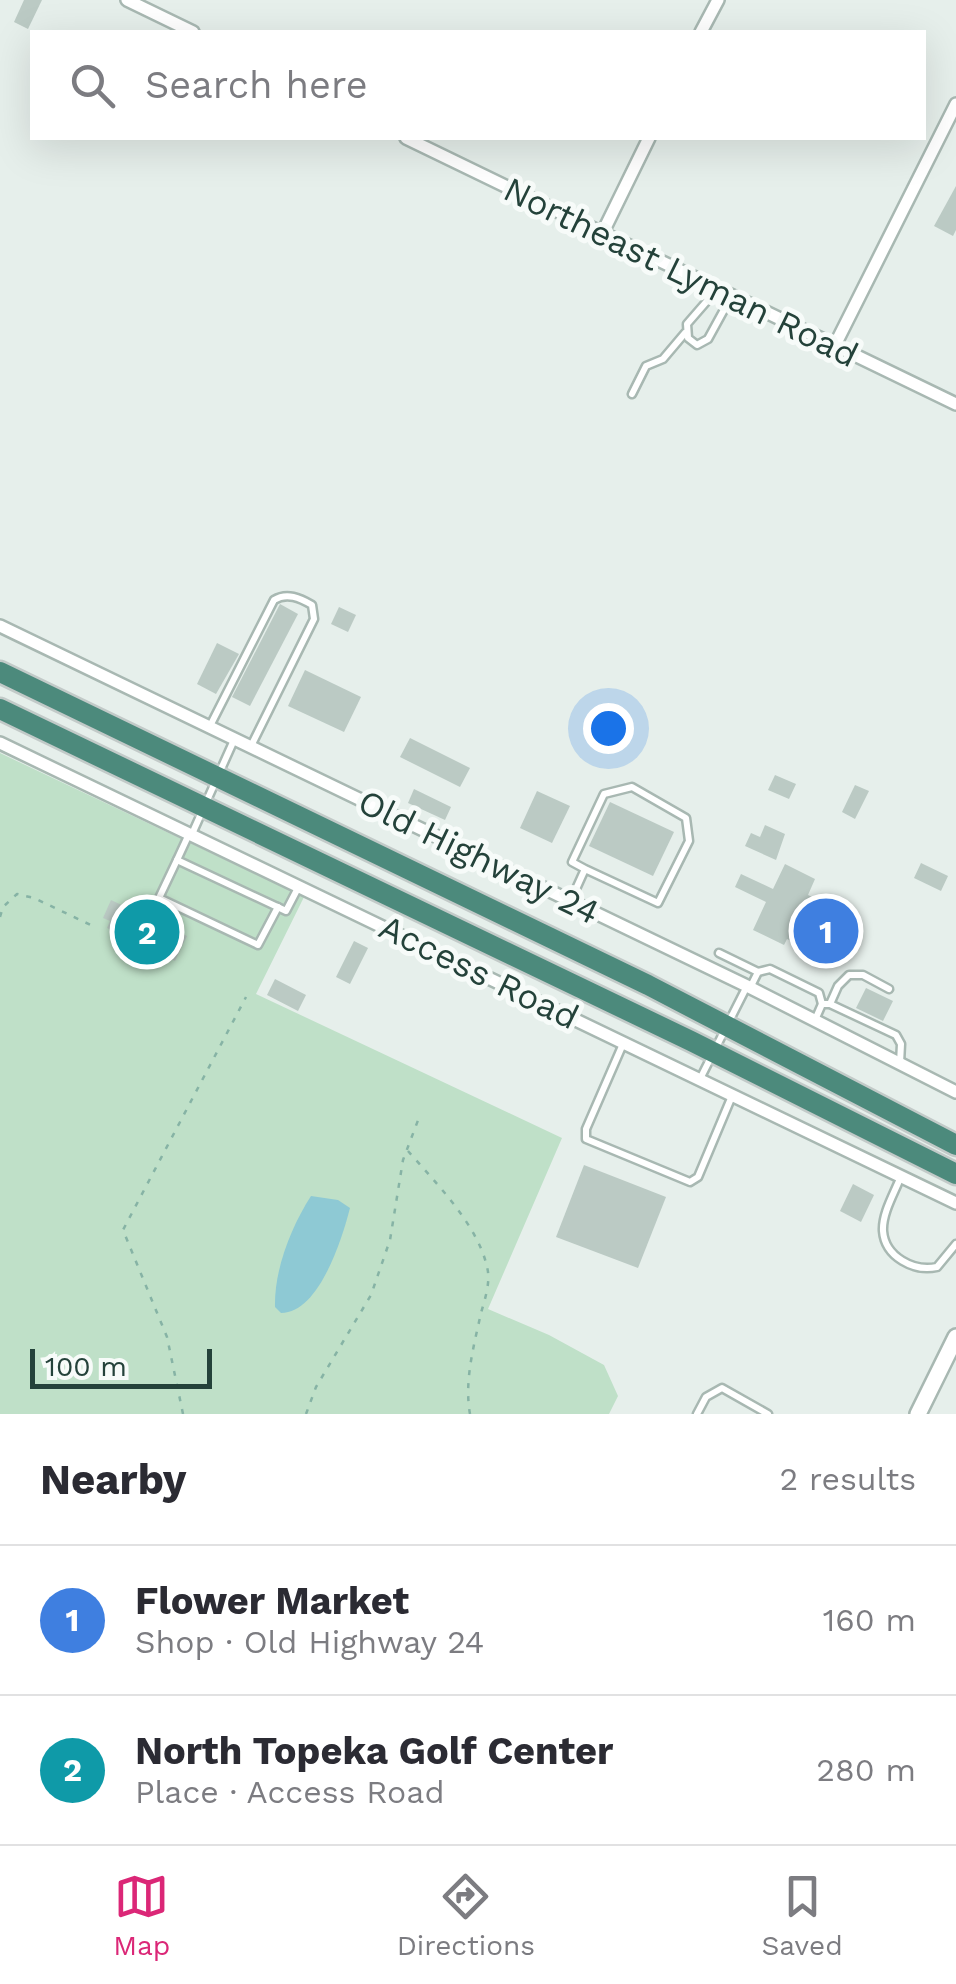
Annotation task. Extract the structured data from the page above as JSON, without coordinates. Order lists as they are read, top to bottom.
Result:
{
  "streets": {
    "street": ["Northeast Lyman Road", "Old Highway 24", "Access Road"]
  },
  "scale_bar": "100 m",
  "page": {
    "search": "Search here",
    "pins": ["1", "2"],
    "scale": "100 m",
    "heading": ["Nearby", "2 results"],
    "list": [
      {
        "mark": "1",
        "name": "Flower Market",
        "note": "Shop · Old Highway 24",
        "value": "160 m"
      },
      {
        "mark": "2",
        "name": "North Topeka Golf Center",
        "note": "Place · Access Road",
        "value": "280 m"
      }
    ],
    "nav": ["Map", "Directions", "Saved"]
  }
}
